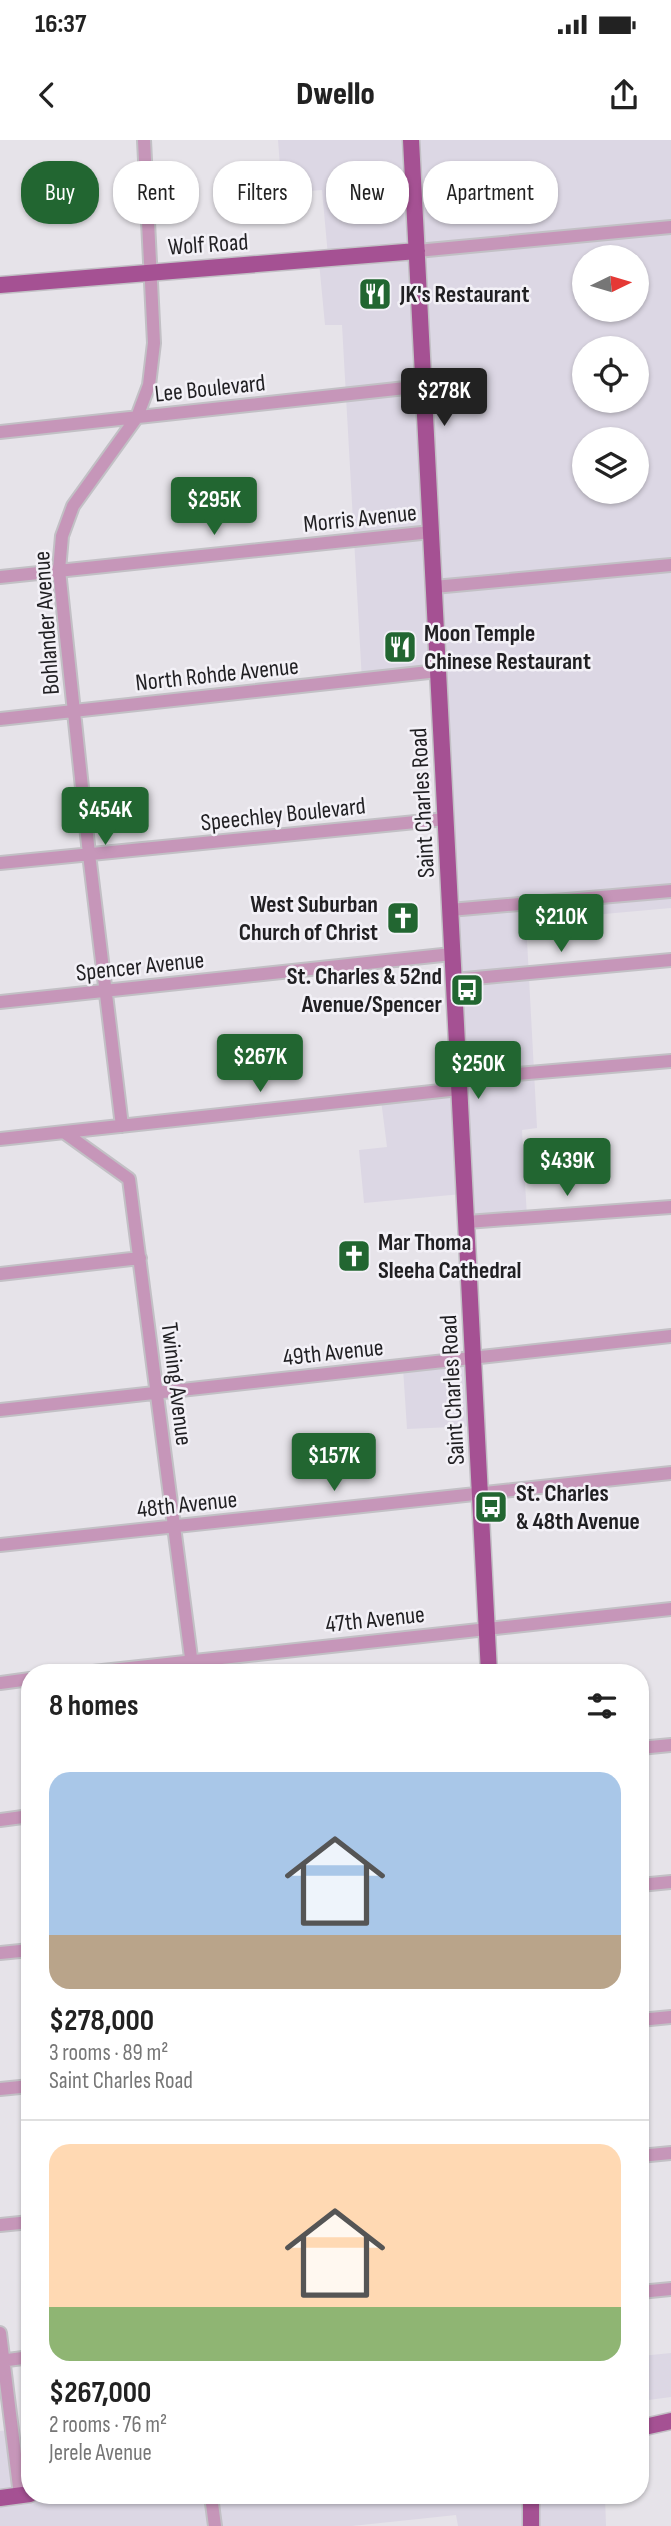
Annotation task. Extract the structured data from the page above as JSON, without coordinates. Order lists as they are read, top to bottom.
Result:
{
  "streets": {
    "main road": ["Wolf Road", "Saint Charles Road"],
    "street": [
      "Lee Boulevard",
      "Morris Avenue",
      "Bohlander Avenue",
      "North Rohde Avenue",
      "Speechley Boulevard",
      "Spencer Avenue",
      "49th Avenue",
      "Twining Avenue",
      "48th Avenue",
      "47th Avenue"
    ]
  },
  "crossings": [
    ["Wolf Road", "Bohlander Avenue"],
    ["Wolf Road", "Saint Charles Road"],
    ["Lee Boulevard", "Bohlander Avenue"],
    ["Lee Boulevard", "Saint Charles Road"],
    ["Morris Avenue", "Bohlander Avenue"],
    ["Morris Avenue", "Saint Charles Road"],
    ["Bohlander Avenue", "North Rohde Avenue"],
    ["Bohlander Avenue", "Speechley Boulevard"],
    ["Bohlander Avenue", "Spencer Avenue"],
    ["North Rohde Avenue", "Saint Charles Road"],
    ["Saint Charles Road", "Speechley Boulevard"],
    ["Saint Charles Road", "Spencer Avenue"],
    ["Saint Charles Road", "49th Avenue"],
    ["Saint Charles Road", "48th Avenue"],
    ["Saint Charles Road", "47th Avenue"],
    ["49th Avenue", "Twining Avenue"],
    ["Twining Avenue", "48th Avenue"]
  ],
  "places": {
    "restaurant": ["JK's Restaurant", "Moon Temple Chinese Restaurant"],
    "church": ["West Suburban Church of Christ", "Mar Thoma Sleeha Cathedral"],
    "bus stop": ["St. Charles & 52nd Avenue/Spencer", "St. Charles & 48th Avenue"]
  },
  "north": "right",
  "page": {
    "status": "16:37",
    "header": "Dwello",
    "chip": [
      "Buy",
      "Rent",
      "Filters",
      "New",
      "Apartment"
    ],
    "price": [
      "$278K",
      "$295K",
      "$454K",
      "$210K",
      "$267K",
      "$250K",
      "$439K",
      "$157K"
    ],
    "heading": "8 homes",
    "list": [
      {
        "name": "$278,000",
        "note": "3 rooms · 89 m² · Saint Charles Road"
      },
      {
        "name": "$267,000",
        "note": "2 rooms · 76 m² · Jerele Avenue"
      }
    ]
  }
}
